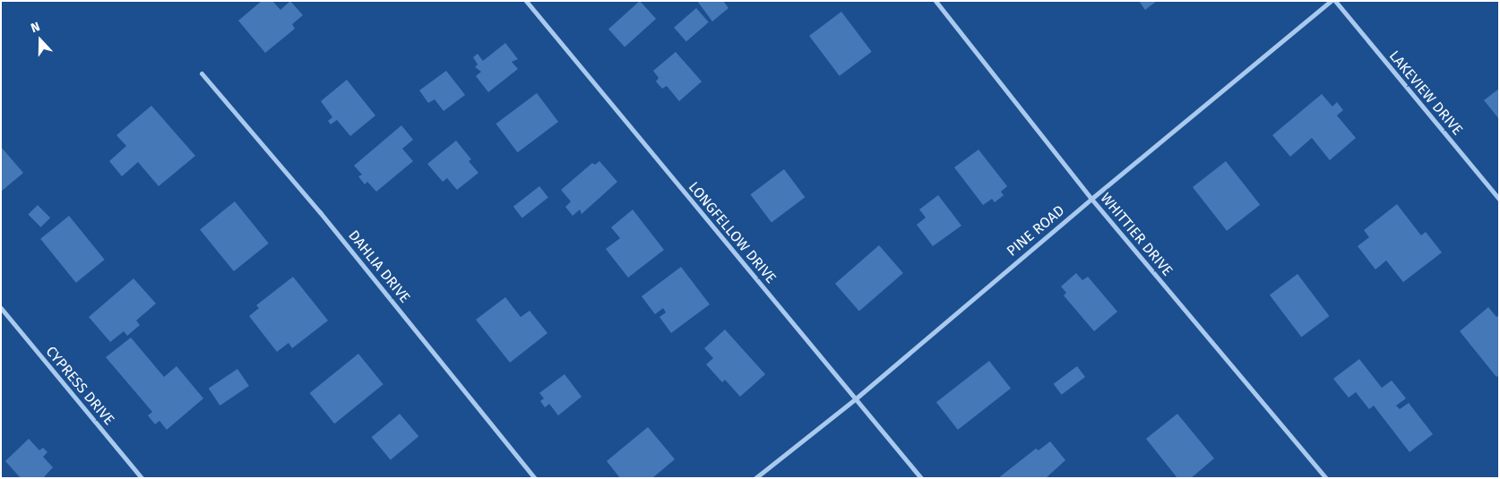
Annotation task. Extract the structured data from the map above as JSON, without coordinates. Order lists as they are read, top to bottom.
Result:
{
  "streets": {
    "street": [
      "LAKEVIEW DRIVE",
      "PINE ROAD",
      "LONGFELLOW DRIVE",
      "WHITTIER DRIVE",
      "DAHLIA DRIVE",
      "CYPRESS DRIVE"
    ]
  },
  "crossings": [
    ["PINE ROAD", "LONGFELLOW DRIVE"],
    ["PINE ROAD", "WHITTIER DRIVE"]
  ],
  "north": "top"
}
